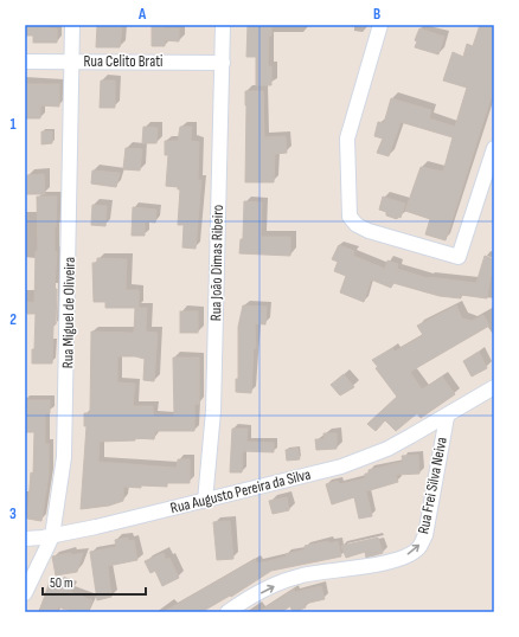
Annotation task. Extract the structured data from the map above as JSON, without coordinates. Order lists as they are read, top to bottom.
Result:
{
  "streets": {
    "street": [
      "Rua Celito Brati",
      "Rua João Dimas Ribeiro",
      "Rua Miguel de Oliveira",
      "Rua Frei Silva Neiva",
      "Rua Augusto Pereira da Silva"
    ]
  },
  "crossings": [
    ["Rua Celito Brati", "Rua João Dimas Ribeiro"],
    ["Rua Celito Brati", "Rua Miguel de Oliveira"],
    ["Rua João Dimas Ribeiro", "Rua Augusto Pereira da Silva"],
    ["Rua Miguel de Oliveira", "Rua Augusto Pereira da Silva"],
    ["Rua Frei Silva Neiva", "Rua Augusto Pereira da Silva"]
  ],
  "one_way": ["Rua Frei Silva Neiva"],
  "scale_bar": "50 m",
  "grid": {
    "columns": ["A", "B"],
    "rows": ["1", "2", "3"]
  }
}
